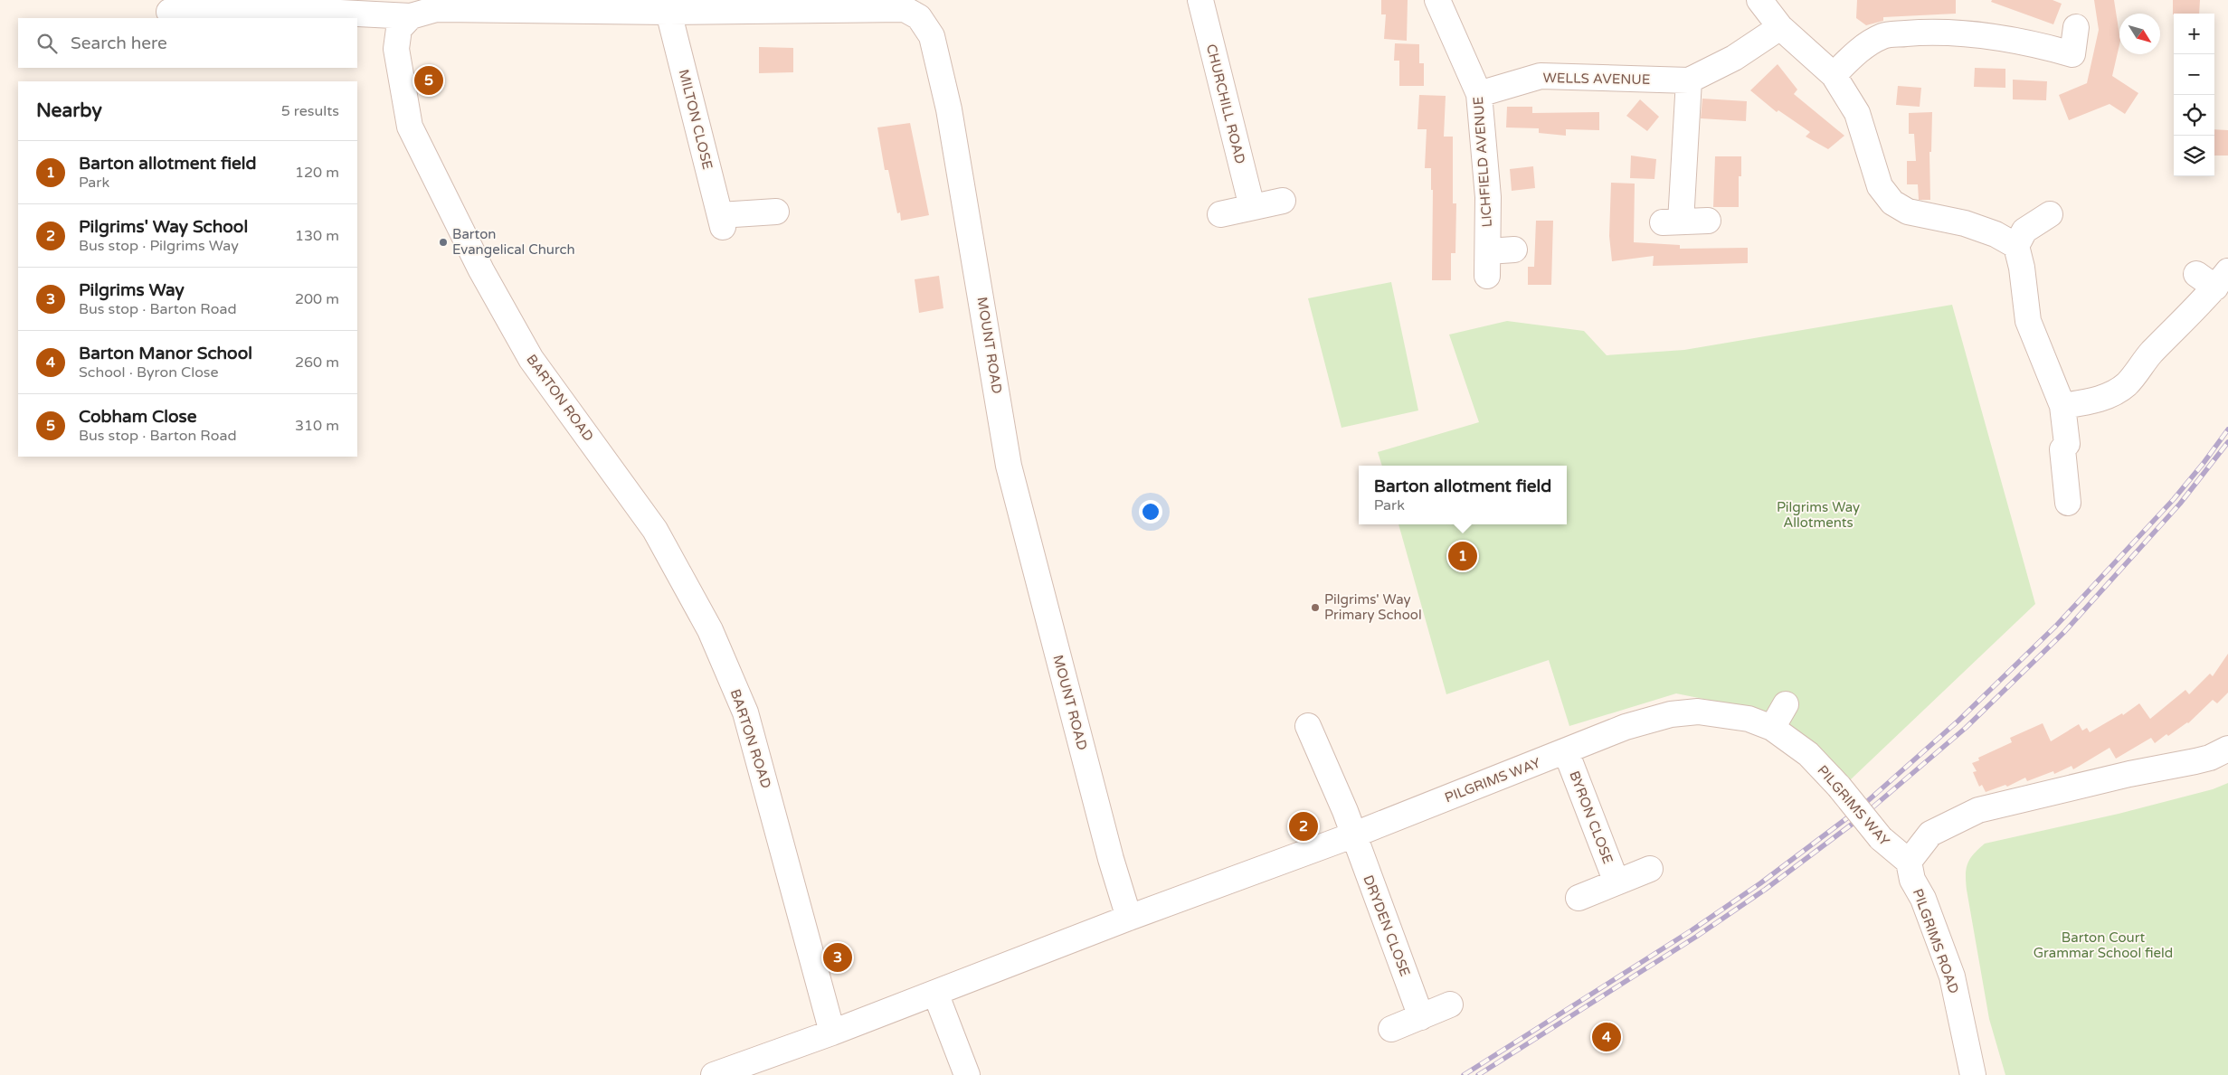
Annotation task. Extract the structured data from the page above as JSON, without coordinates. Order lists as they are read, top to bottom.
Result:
{
  "streets": {
    "street": [
      "WELLS AVENUE",
      "CHURCHILL ROAD",
      "MILTON CLOSE",
      "LICHFIELD AVENUE",
      "MOUNT ROAD",
      "BARTON ROAD",
      "PILGRIMS WAY",
      "BYRON CLOSE",
      "DRYDEN CLOSE",
      "PILGRIMS ROAD"
    ]
  },
  "crossings": [
    ["WELLS AVENUE", "LICHFIELD AVENUE"],
    ["MILTON CLOSE", "MOUNT ROAD"],
    ["MOUNT ROAD", "PILGRIMS WAY"],
    ["BARTON ROAD", "PILGRIMS WAY"],
    ["PILGRIMS WAY", "BYRON CLOSE"],
    ["PILGRIMS WAY", "DRYDEN CLOSE"],
    ["PILGRIMS WAY", "PILGRIMS ROAD"]
  ],
  "parks": ["Pilgrims Way Allotments", "Barton Court Grammar School field"],
  "places": ["Barton Evangelical Church", "Pilgrims' Way Primary School"],
  "north": "bottom right",
  "page": {
    "map_buttons": ["+", "−"],
    "search": "Search here",
    "pins": [
      "5",
      "1",
      "2",
      "3",
      "4"
    ],
    "heading": ["Nearby", "5 results"],
    "list": [
      {
        "mark": "1",
        "name": "Barton allotment field",
        "note": "Park",
        "value": "120 m"
      },
      {
        "mark": "2",
        "name": "Pilgrims' Way School",
        "note": "Bus stop · Pilgrims Way",
        "value": "130 m"
      },
      {
        "mark": "3",
        "name": "Pilgrims Way",
        "note": "Bus stop · Barton Road",
        "value": "200 m"
      },
      {
        "mark": "4",
        "name": "Barton Manor School",
        "note": "School · Byron Close",
        "value": "260 m"
      },
      {
        "mark": "5",
        "name": "Cobham Close",
        "note": "Bus stop · Barton Road",
        "value": "310 m"
      }
    ],
    "popup": ["Barton allotment field", "Park"]
  }
}
